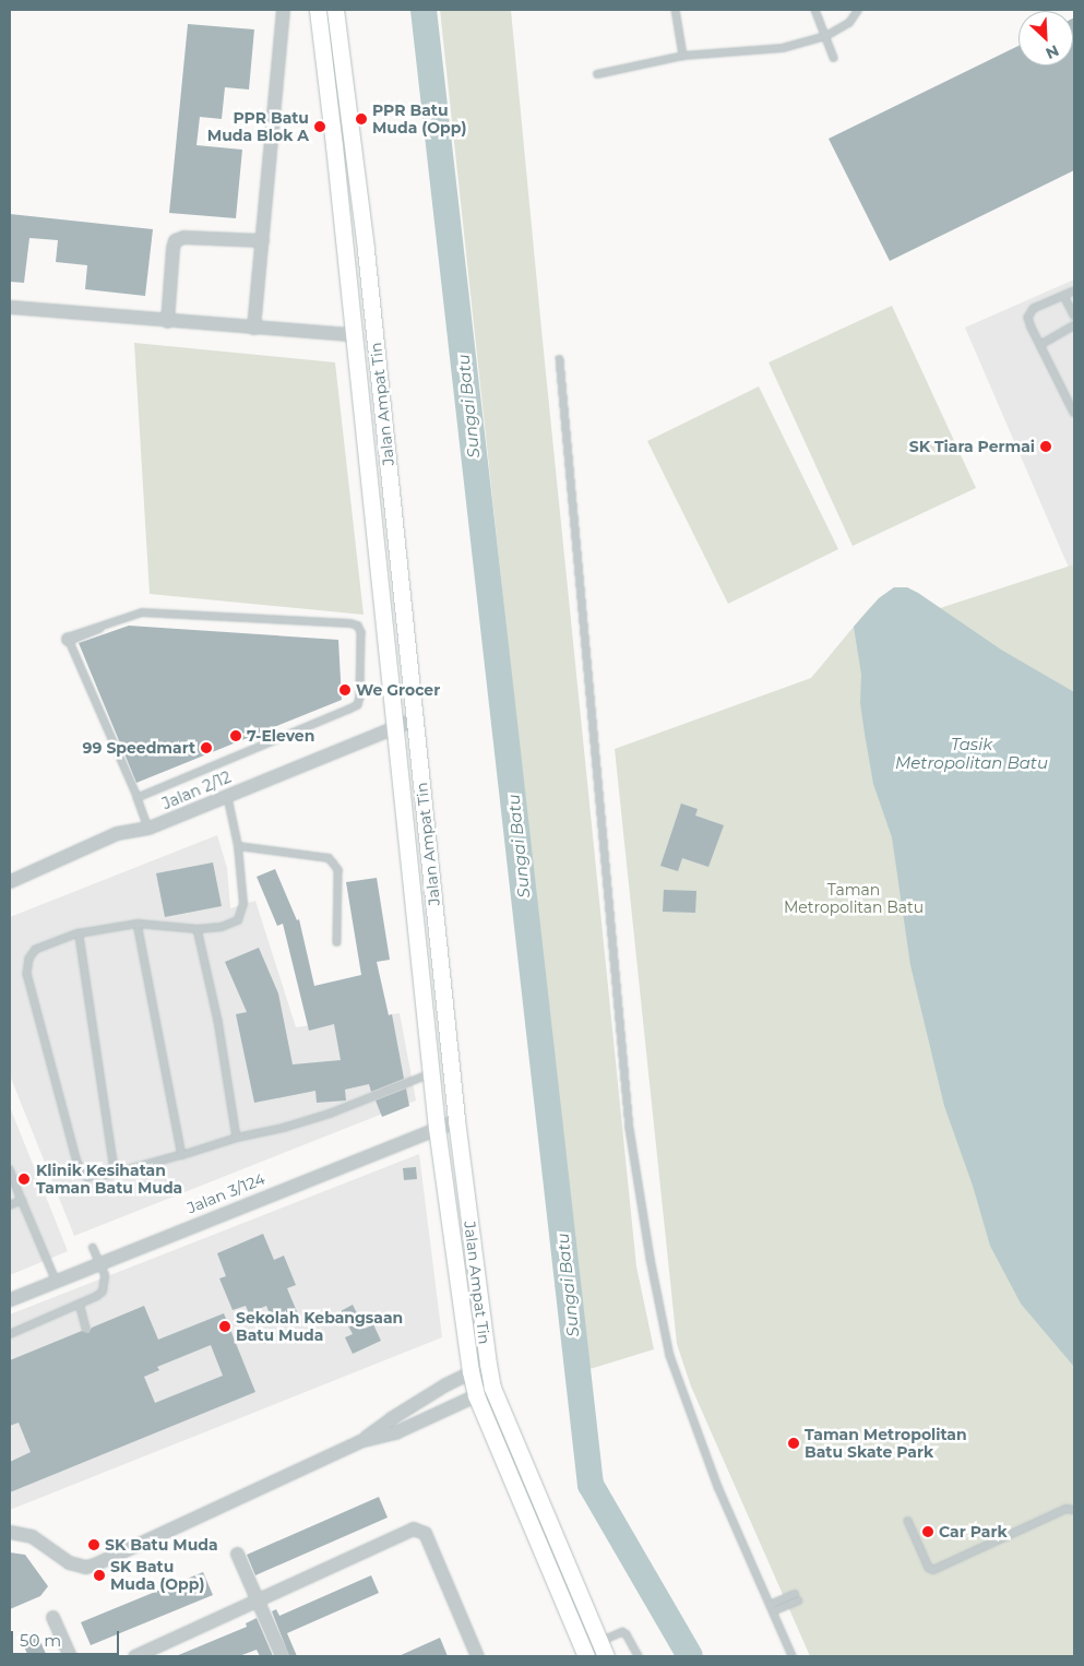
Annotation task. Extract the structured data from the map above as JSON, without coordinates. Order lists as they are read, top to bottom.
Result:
{
  "streets": {
    "street": ["Jalan Ampat Tin", "Jalan 2/12", "Jalan 3/124"]
  },
  "crossings": [
    ["Jalan Ampat Tin", "Jalan 2/12"],
    ["Jalan Ampat Tin", "Jalan 3/124"]
  ],
  "water": ["Sungai Batu", "Tasik Metropolitan Batu"],
  "parks": ["Taman Metropolitan Batu"],
  "places": [
    "PPR Batu Muda (Opp)",
    "PPR Batu Muda Blok A",
    "SK Tiara Permai",
    "We Grocer",
    "7-Eleven",
    "99 Speedmart",
    "Klinik Kesihatan Taman Batu Muda",
    "Sekolah Kebangsaan Batu Muda",
    "Taman Metropolitan Batu Skate Park",
    "Car Park",
    "SK Batu Muda",
    "SK Batu Muda (Opp)"
  ],
  "scale_bar": "50 m",
  "north": "bottom right"
}
